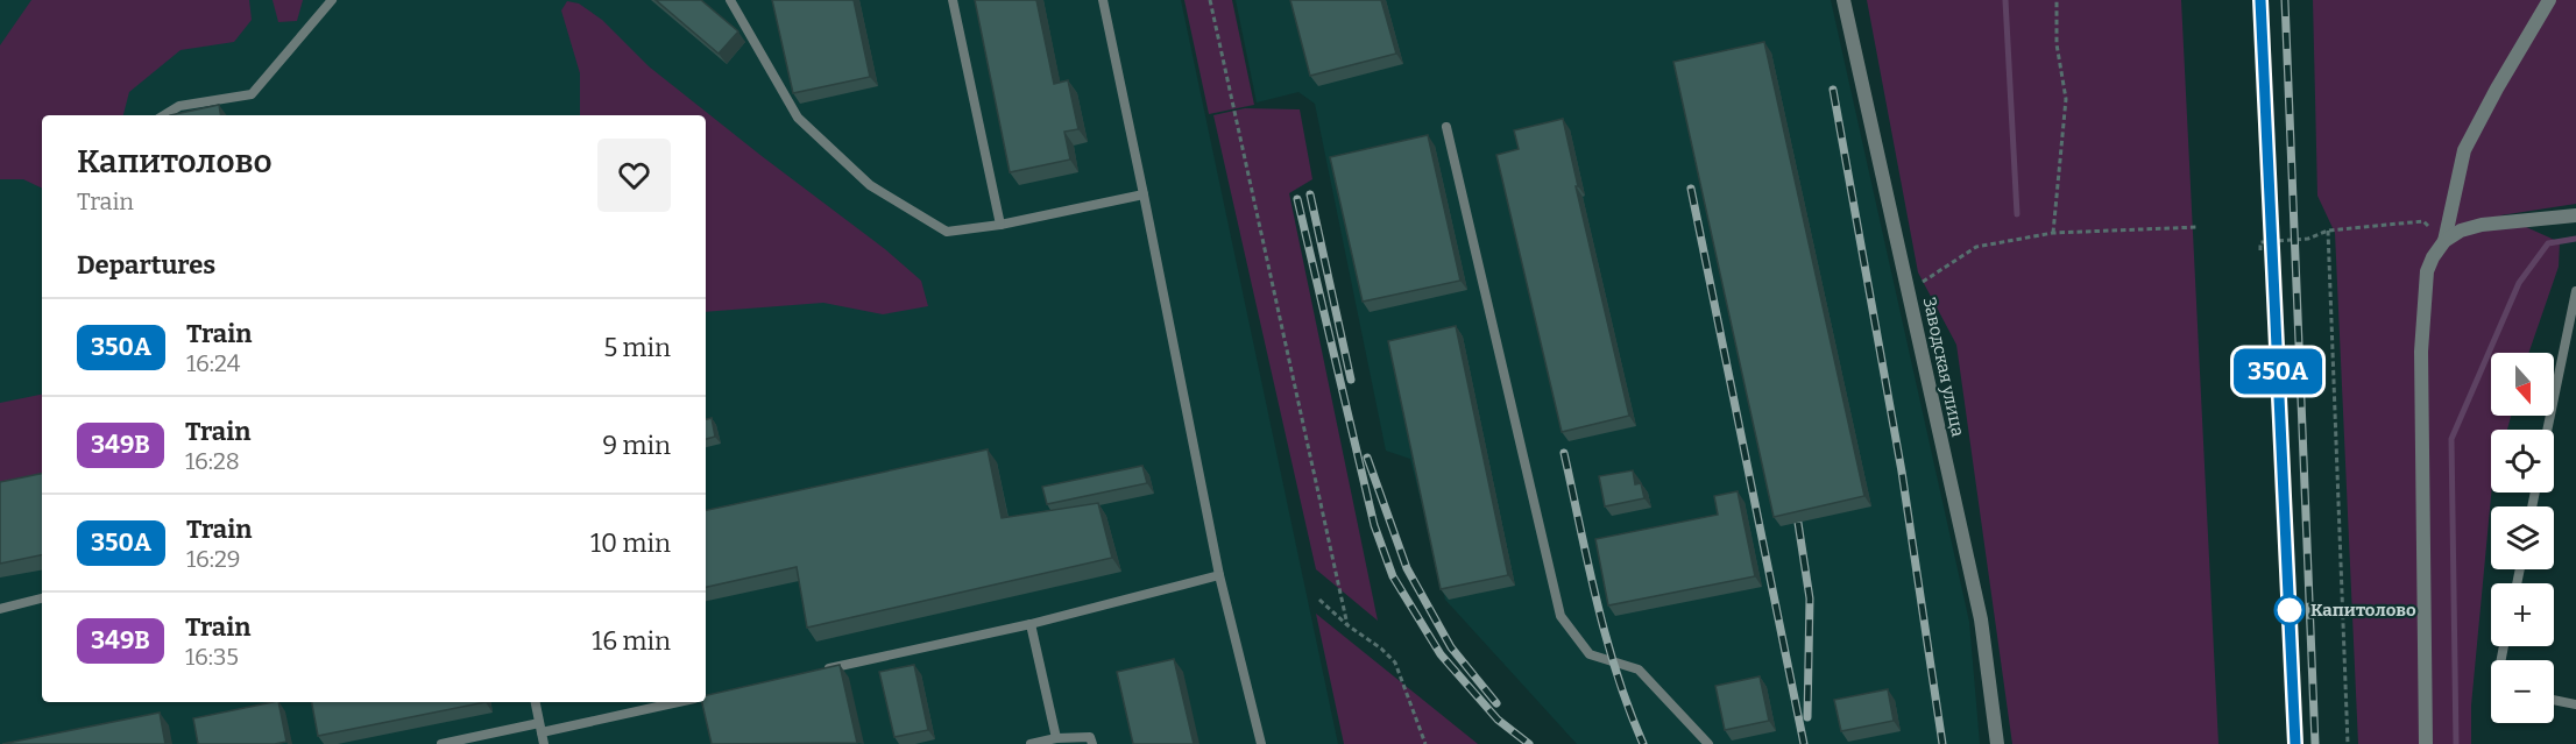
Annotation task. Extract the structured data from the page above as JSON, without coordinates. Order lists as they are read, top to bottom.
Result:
{
  "streets": {
    "street": ["Заводская улица"]
  },
  "places": ["Капитолово"],
  "north": "bottom",
  "page": {
    "on_map": "350А",
    "heading": [
      ["Капитолово", "Train"],
      "Departures"
    ],
    "list": [
      {
        "mark": "350А",
        "name": "Train",
        "note": "16:24",
        "value": "5 min"
      },
      {
        "mark": "349В",
        "name": "Train",
        "note": "16:28",
        "value": "9 min"
      },
      {
        "mark": "350А",
        "name": "Train",
        "note": "16:29",
        "value": "10 min"
      },
      {
        "mark": "349В",
        "name": "Train",
        "note": "16:35",
        "value": "16 min"
      }
    ],
    "map_buttons": ["+", "−"]
  }
}
